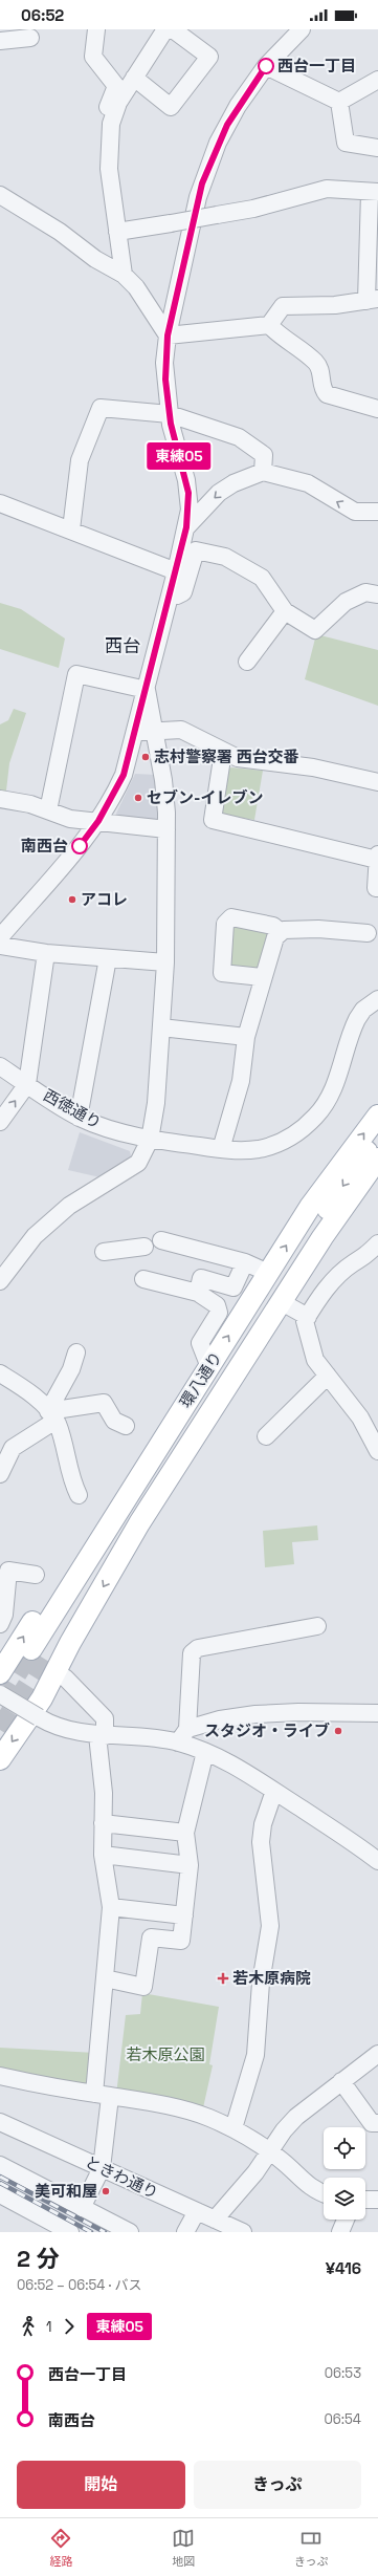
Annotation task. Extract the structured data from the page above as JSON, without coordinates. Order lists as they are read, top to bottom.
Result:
{
  "streets": {
    "main road": ["環八通り"],
    "street": ["西徳通り", "ときわ通り"]
  },
  "districts": ["西台"],
  "parks": ["若木原公園"],
  "places": {
    "other": [
      "西台一丁目",
      "志村警察署 西台交番",
      "セブン-イレブン",
      "南西台",
      "アコレ",
      "スタジオ・ライブ",
      "美可和屋"
    ],
    "health": ["若木原病院"]
  },
  "lines": ["bus line 東練05"],
  "page": {
    "status": "06:52",
    "on_map": "東練05",
    "heading": ["2 分", "06:52 – 06:54 · バス", "¥416"],
    "legs": ["1", "東練05"],
    "list": [
      {
        "name": "西台一丁目",
        "value": "06:53"
      },
      {
        "name": "南西台",
        "value": "06:54"
      }
    ],
    "buttons": ["開始", "きっぷ"],
    "tabs": ["経路", "地図", "きっぷ"]
  }
}
